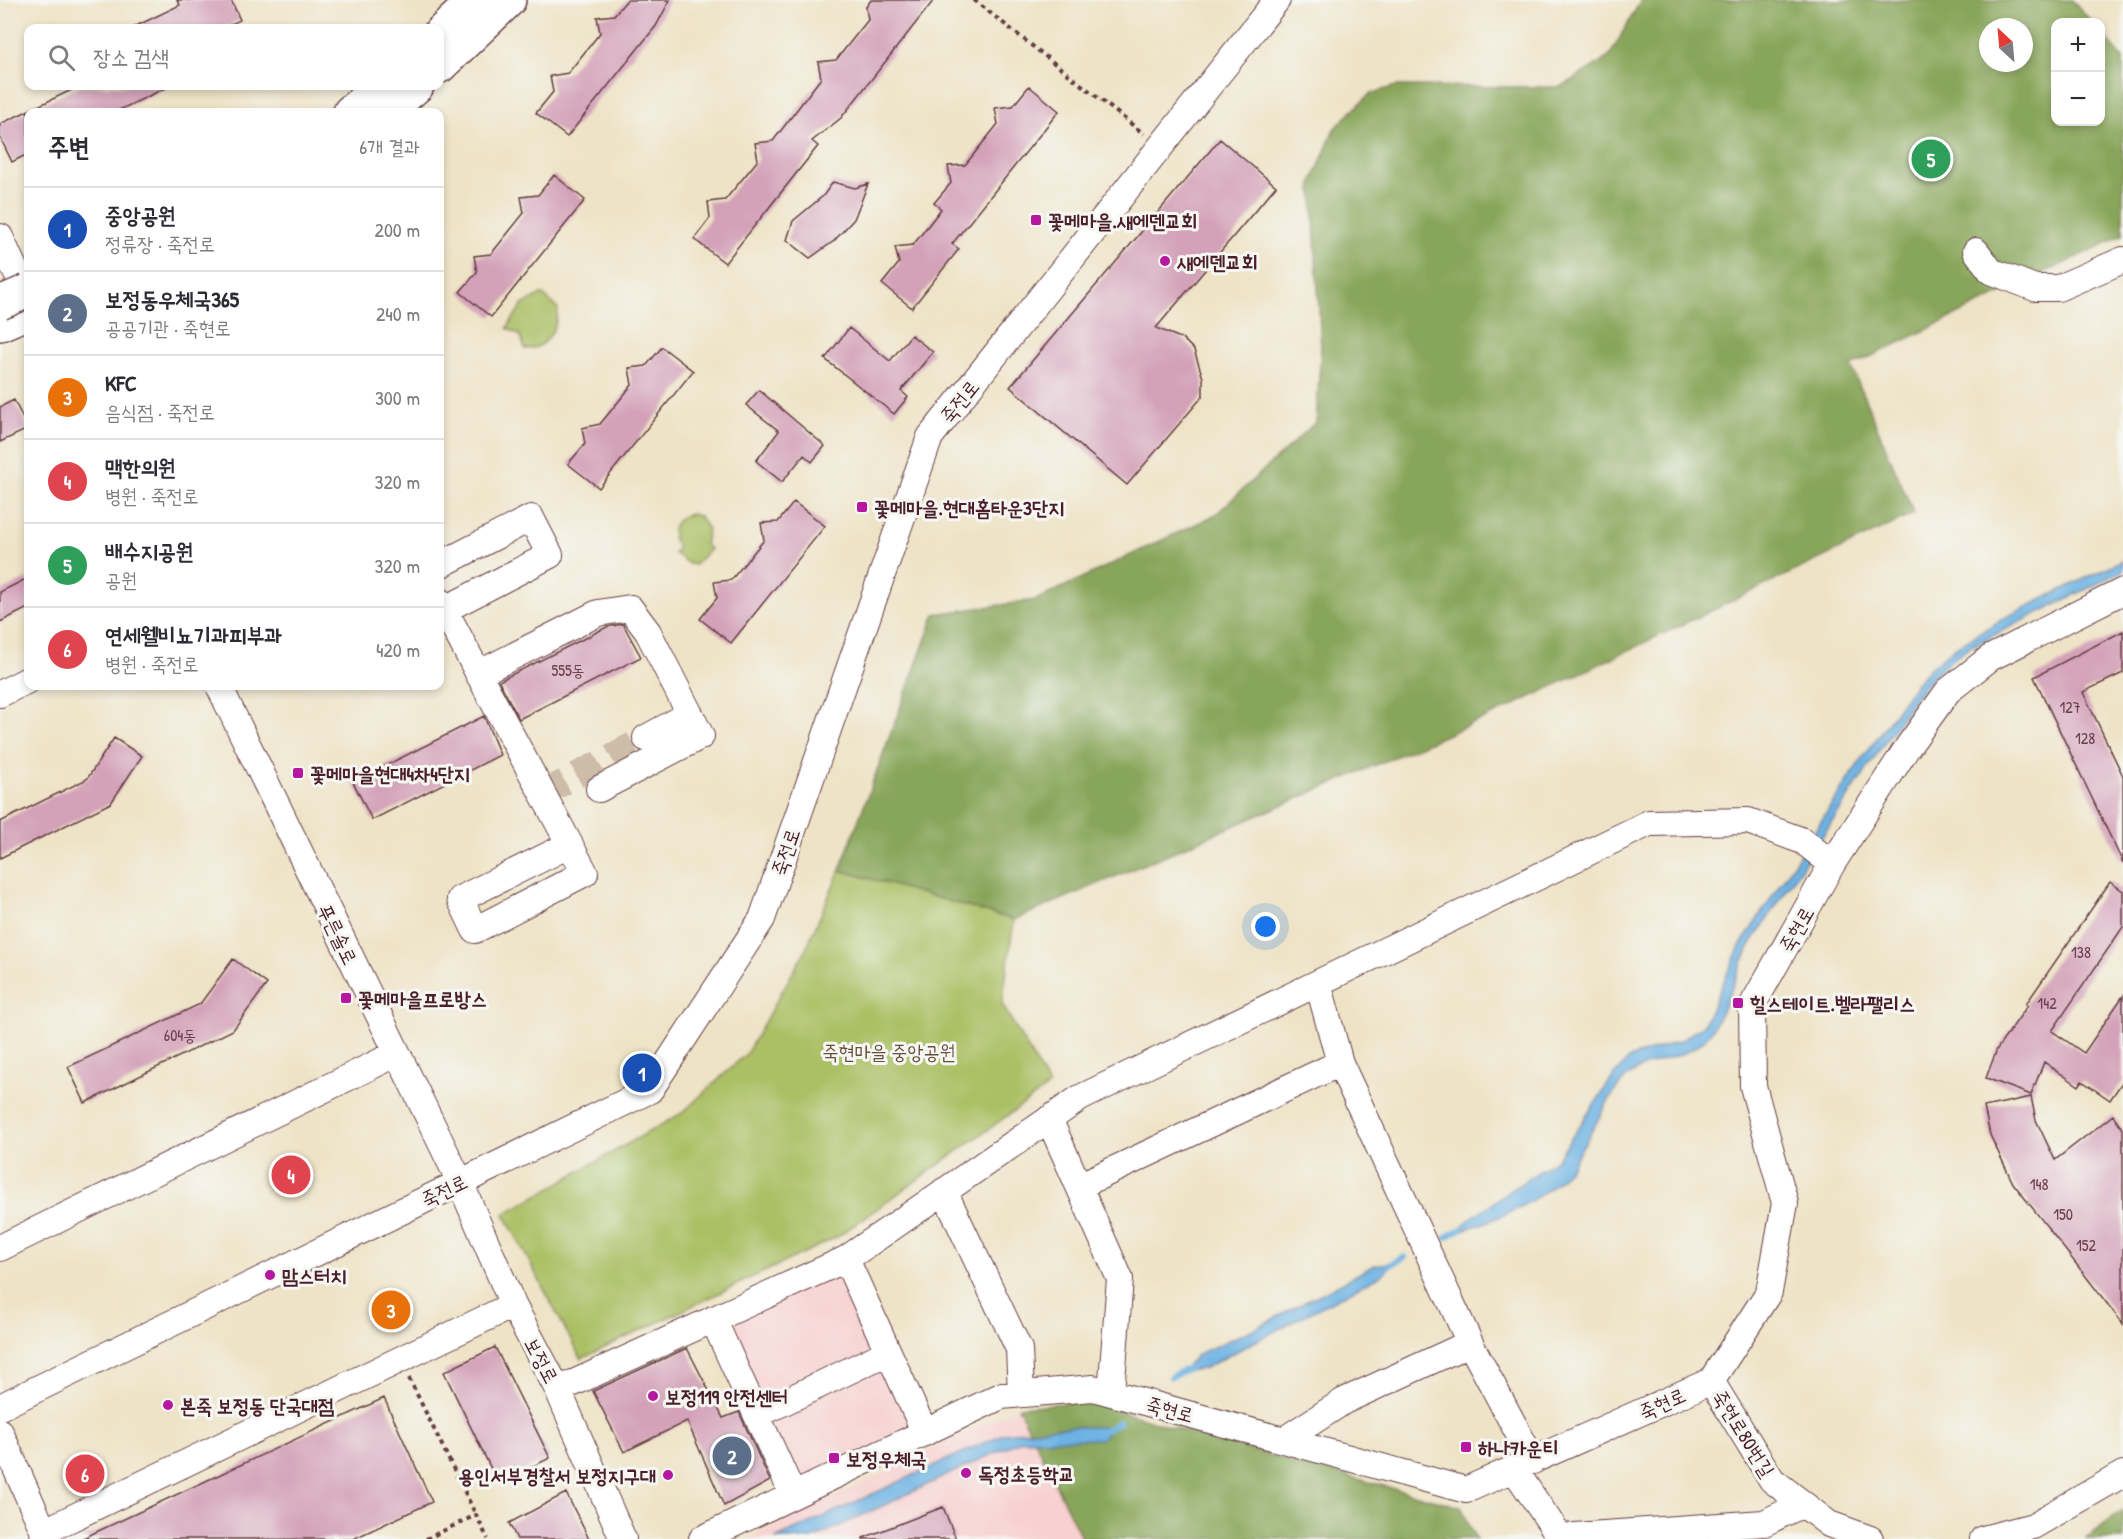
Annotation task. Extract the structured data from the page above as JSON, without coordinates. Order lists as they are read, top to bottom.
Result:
{
  "streets": {
    "street": [
      "죽전로",
      "죽현로",
      "푸른솔로",
      "보정로",
      "죽현로80번길"
    ]
  },
  "crossings": [
    ["죽전로", "푸른솔로"],
    ["죽전로", "보정로"],
    ["죽현로", "죽현로80번길"],
    ["푸른솔로", "보정로"]
  ],
  "parks": ["죽현마을 중앙공원"],
  "places": {
    "transit": [
      "꽃메마을.새에덴교회",
      "꽃메마을.현대홈타운3단지",
      "꽃메마을현대4차4단지",
      "꽃메마을프로방스",
      "힐스테이트.벨라팰리스",
      "하나카운티",
      "보정우체국"
    ],
    "other": [
      "새에덴교회",
      "맘스터치",
      "보정119 안전센터",
      "본죽 보정동 단국대점",
      "독정초등학교",
      "용인서부경찰서 보정지구대"
    ]
  },
  "house_numbers": [
    "555동",
    "127",
    "128",
    "138",
    "142",
    "604동",
    "148",
    "150",
    "152"
  ],
  "north": "top left",
  "page": {
    "map_buttons": ["+", "−"],
    "search": "장소 검색",
    "heading": ["주변", "6개 결과"],
    "pins": [
      "5",
      "1",
      "4",
      "3",
      "2",
      "6"
    ],
    "list": [
      {
        "mark": "1",
        "name": "중앙공원",
        "note": "정류장 · 죽전로",
        "value": "200 m"
      },
      {
        "mark": "2",
        "name": "보정동우체국365",
        "note": "공공기관 · 죽현로",
        "value": "240 m"
      },
      {
        "mark": "3",
        "name": "KFC",
        "note": "음식점 · 죽전로",
        "value": "300 m"
      },
      {
        "mark": "4",
        "name": "맥한의원",
        "note": "병원 · 죽전로",
        "value": "320 m"
      },
      {
        "mark": "5",
        "name": "배수지공원",
        "note": "공원",
        "value": "320 m"
      },
      {
        "mark": "6",
        "name": "연세웰비뇨기과피부과",
        "note": "병원 · 죽전로",
        "value": "420 m"
      }
    ]
  }
}
